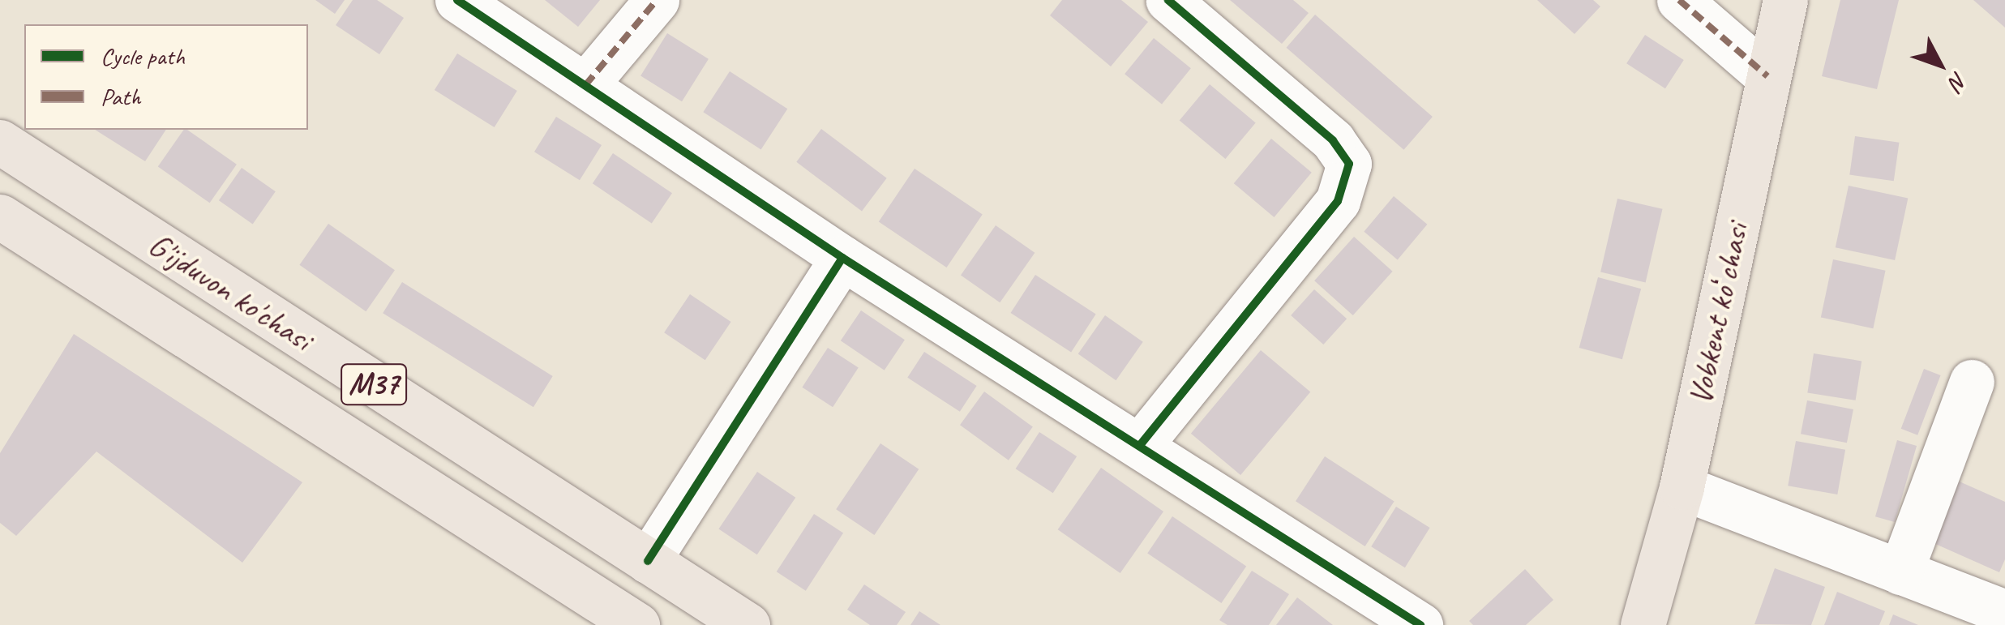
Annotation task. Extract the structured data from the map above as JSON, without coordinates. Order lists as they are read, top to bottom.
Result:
{
  "streets": {
    "main road": ["G'ijduvon ko'chasi", "Vobkent koʻchasi", "M37"]
  },
  "legend": ["Cycle path", "Path"],
  "north": "bottom right"
}
